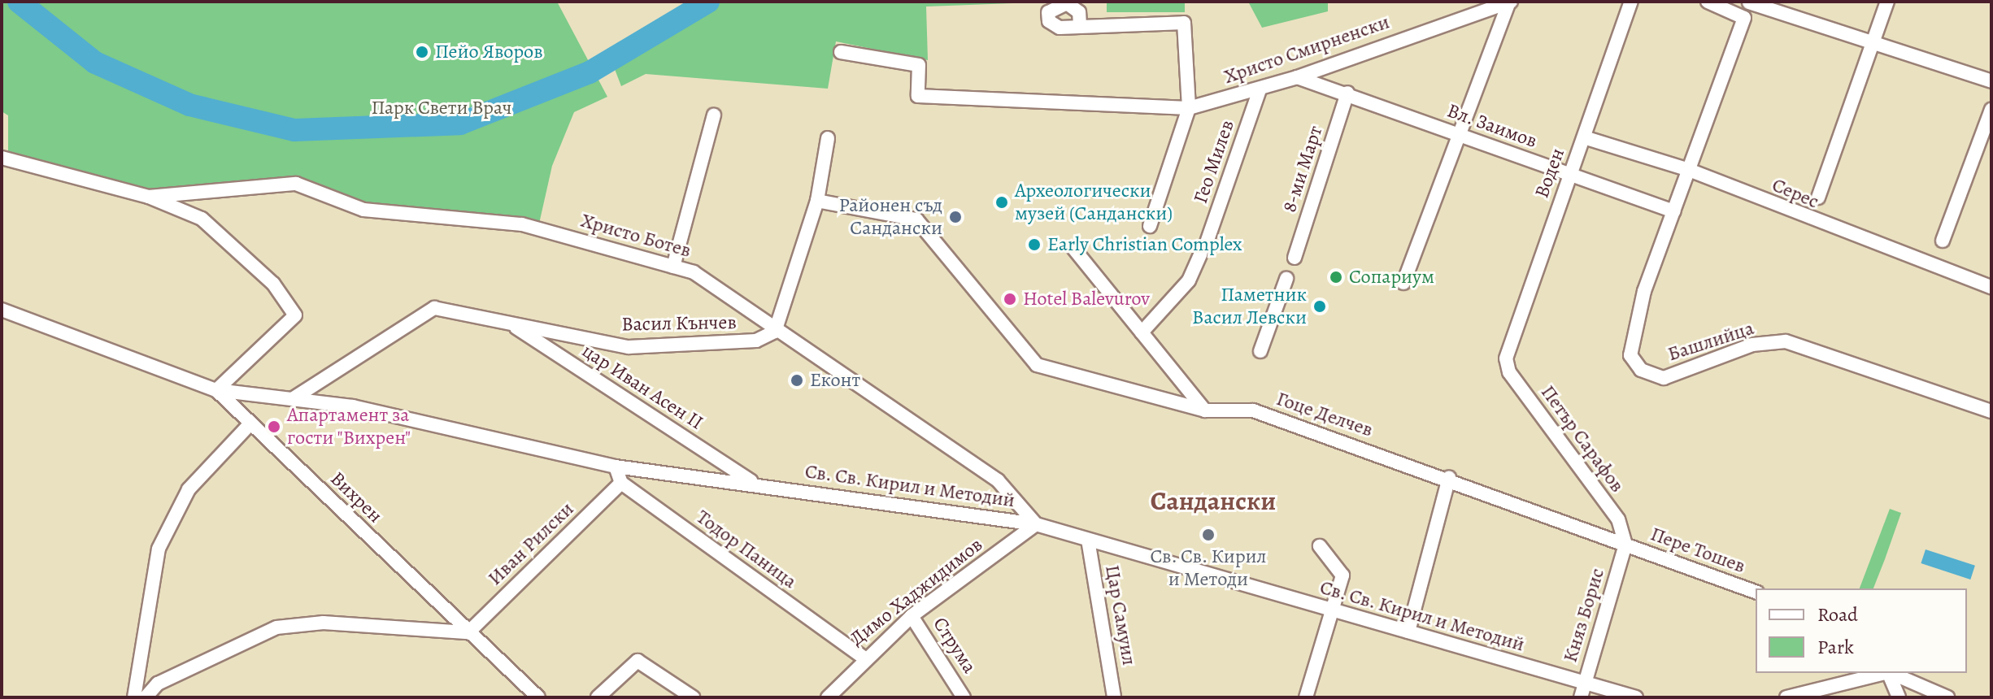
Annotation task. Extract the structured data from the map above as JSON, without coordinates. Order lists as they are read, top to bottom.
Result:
{
  "streets": {
    "street": [
      "Христо Смирненски",
      "Вл. Заимов",
      "Гео Милев",
      "8-ми Март",
      "Воден",
      "Серес",
      "Христо Ботев",
      "Васил Кънчев",
      "Башлийца",
      "цар Иван Асен II",
      "Гоце Делчев",
      "Петър Сарафов",
      "Св. Св. Кирил и Методий",
      "Вихрен",
      "Иван Рилски",
      "Тодор Паница",
      "Пере Тошев",
      "Димо Хаджидимов",
      "Цар Самуил",
      "Княз Борис",
      "Струма"
    ]
  },
  "crossings": [
    ["Христо Смирненски", "Вл. Заимов"],
    ["Христо Смирненски", "Гео Милев"],
    ["Вл. Заимов", "8-ми Март"],
    ["Вл. Заимов", "Воден"],
    ["Вл. Заимов", "Башлийца"],
    ["Воден", "Серес"],
    ["Воден", "Петър Сарафов"],
    ["Серес", "Башлийца"],
    ["Христо Ботев", "Васил Кънчев"],
    ["Христо Ботев", "Св. Св. Кирил и Методий"],
    ["Христо Ботев", "Димо Хаджидимов"],
    ["Васил Кънчев", "цар Иван Асен II"],
    ["Васил Кънчев", "Св. Св. Кирил и Методий"],
    ["цар Иван Асен II", "Св. Св. Кирил и Методий"],
    ["Гоце Делчев", "Петър Сарафов"],
    ["Гоце Делчев", "Пере Тошев"],
    ["Гоце Делчев", "Княз Борис"],
    ["Петър Сарафов", "Пере Тошев"],
    ["Петър Сарафов", "Княз Борис"],
    ["Св. Св. Кирил и Методий", "Вихрен"],
    ["Св. Св. Кирил и Методий", "Димо Хаджидимов"],
    ["Св. Св. Кирил и Методий", "Цар Самуил"],
    ["Св. Св. Кирил и Методий", "Княз Борис"],
    ["Вихрен", "Иван Рилски"],
    ["Иван Рилски", "Тодор Паница"],
    ["Тодор Паница", "Димо Хаджидимов"],
    ["Пере Тошев", "Княз Борис"],
    ["Димо Хаджидимов", "Струма"]
  ],
  "districts": ["Сандански"],
  "parks": ["Парк Свети Врач"],
  "places": [
    "Пейо Яворов",
    "Археологически музей (Сандански)",
    "Районен съд Сандански",
    "Early Christian Complex",
    "Сопариум",
    "Hotel Balevurov",
    "Паметник Васил Левски",
    "Еконт",
    "Апартамент за гости \"Вихрен\"",
    "Св. Св. Кирил и Методи"
  ],
  "legend": ["Road", "Park"]
}
